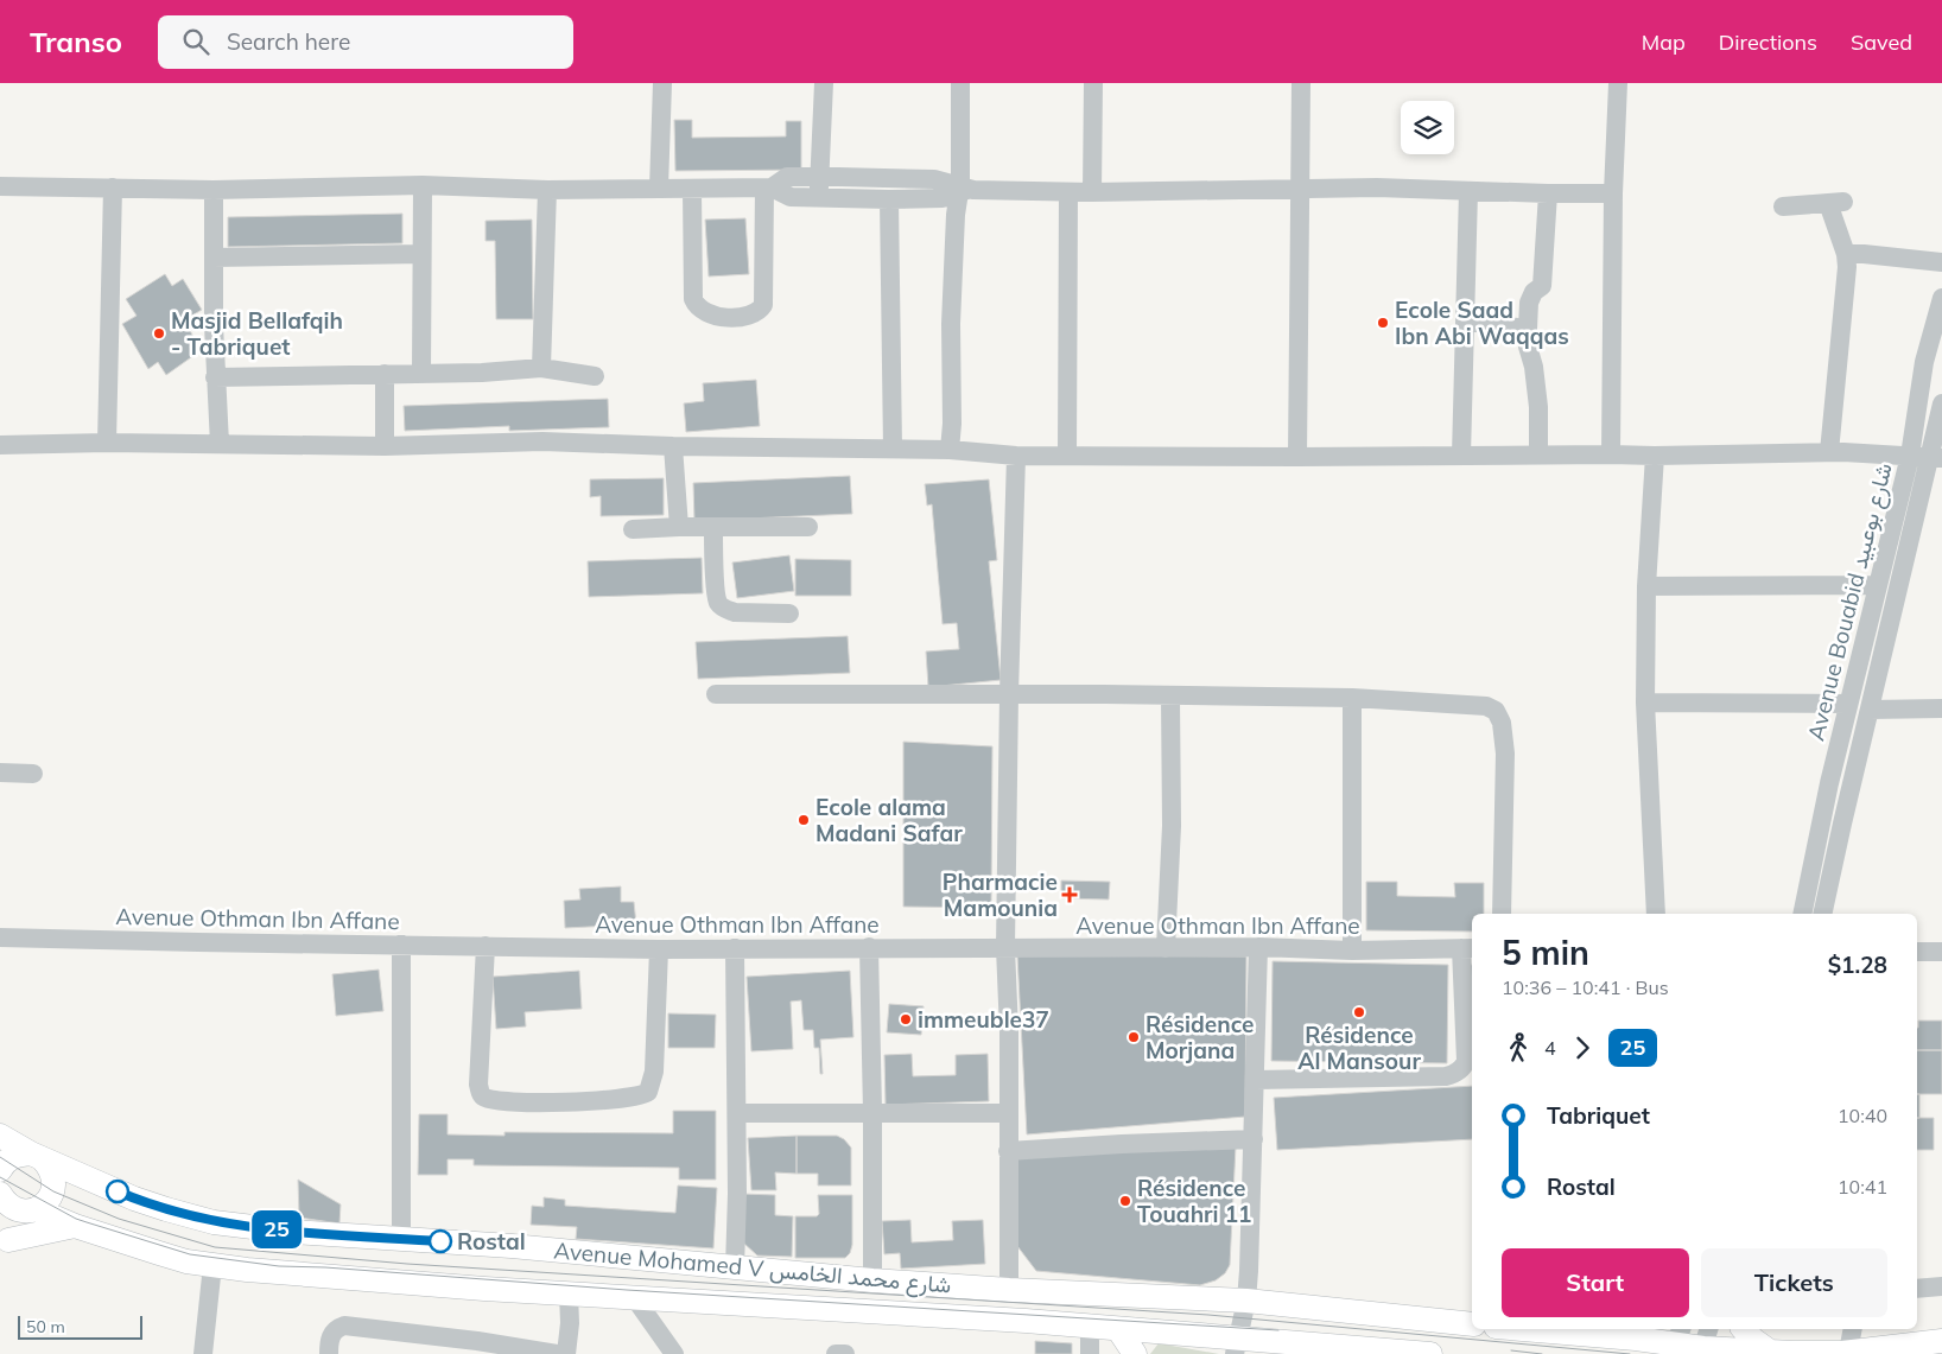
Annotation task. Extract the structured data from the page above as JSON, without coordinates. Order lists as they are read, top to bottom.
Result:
{
  "streets": {
    "main road": ["Avenue Mohamed V شارع محمد الخامس"],
    "street": ["Avenue Bouabid شارع بوعبيد", "Avenue Othman Ibn Affane"]
  },
  "places": {
    "other": [
      "Ecole Saad Ibn Abi Waqqas",
      "Masjid Bellafqih - Tabriquet",
      "Ecole alama Madani Safar",
      "Résidence Al Mansour",
      "immeuble37",
      "Résidence Morjana",
      "Résidence Touahri 11",
      "Rostal"
    ],
    "health": ["Pharmacie Mamounia"]
  },
  "lines": ["bus line 25"],
  "scale_bar": "50 m",
  "page": {
    "header": "Transo",
    "search": "Search here",
    "nav": ["Map", "Directions", "Saved"],
    "on_map": "25",
    "heading": ["5 min", "10:36 – 10:41 · Bus", "$1.28"],
    "legs": ["4", "25"],
    "list": [
      {
        "name": "Tabriquet",
        "value": "10:40"
      },
      {
        "name": "Rostal",
        "value": "10:41"
      }
    ],
    "buttons": ["Start", "Tickets"],
    "scale": "50 m"
  }
}
